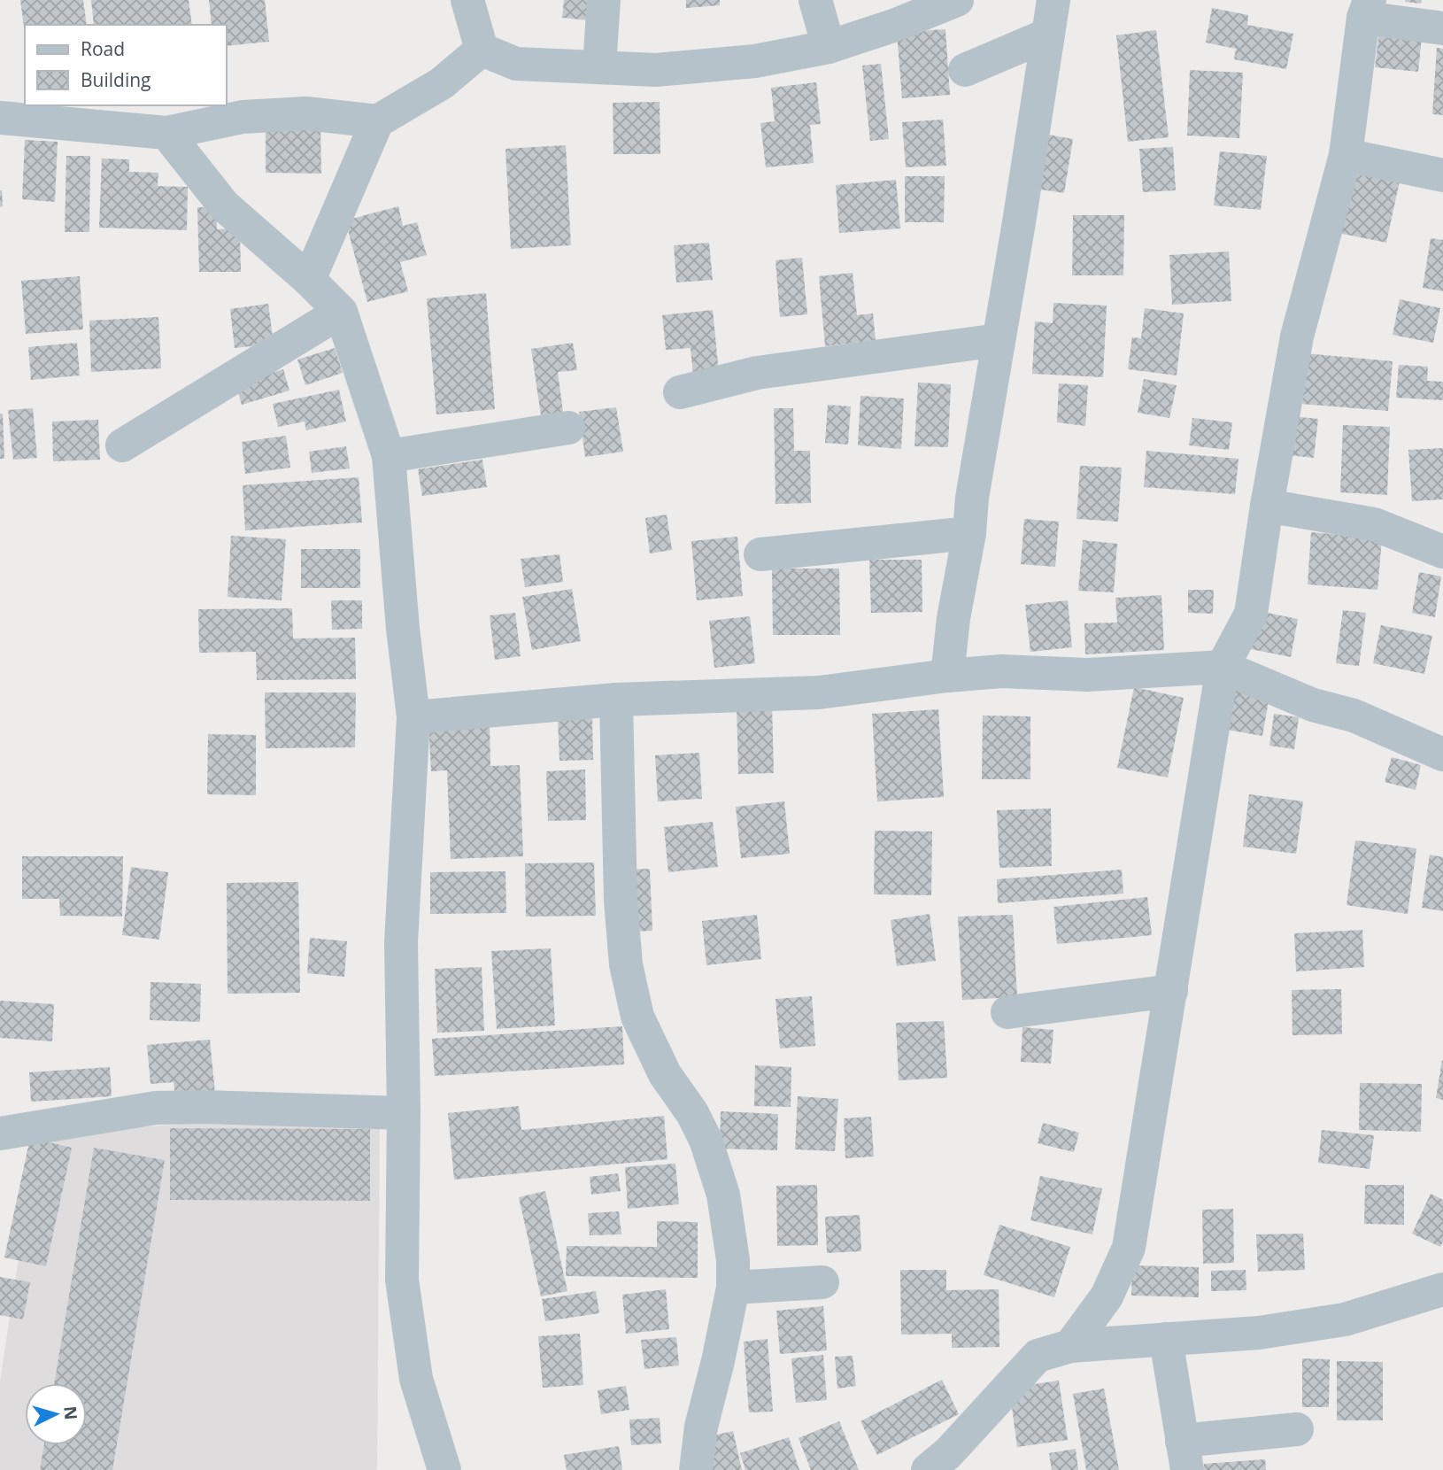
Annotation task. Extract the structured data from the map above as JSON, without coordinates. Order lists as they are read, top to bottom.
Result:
{
  "legend": ["Road", "Building"],
  "north": "right"
}
